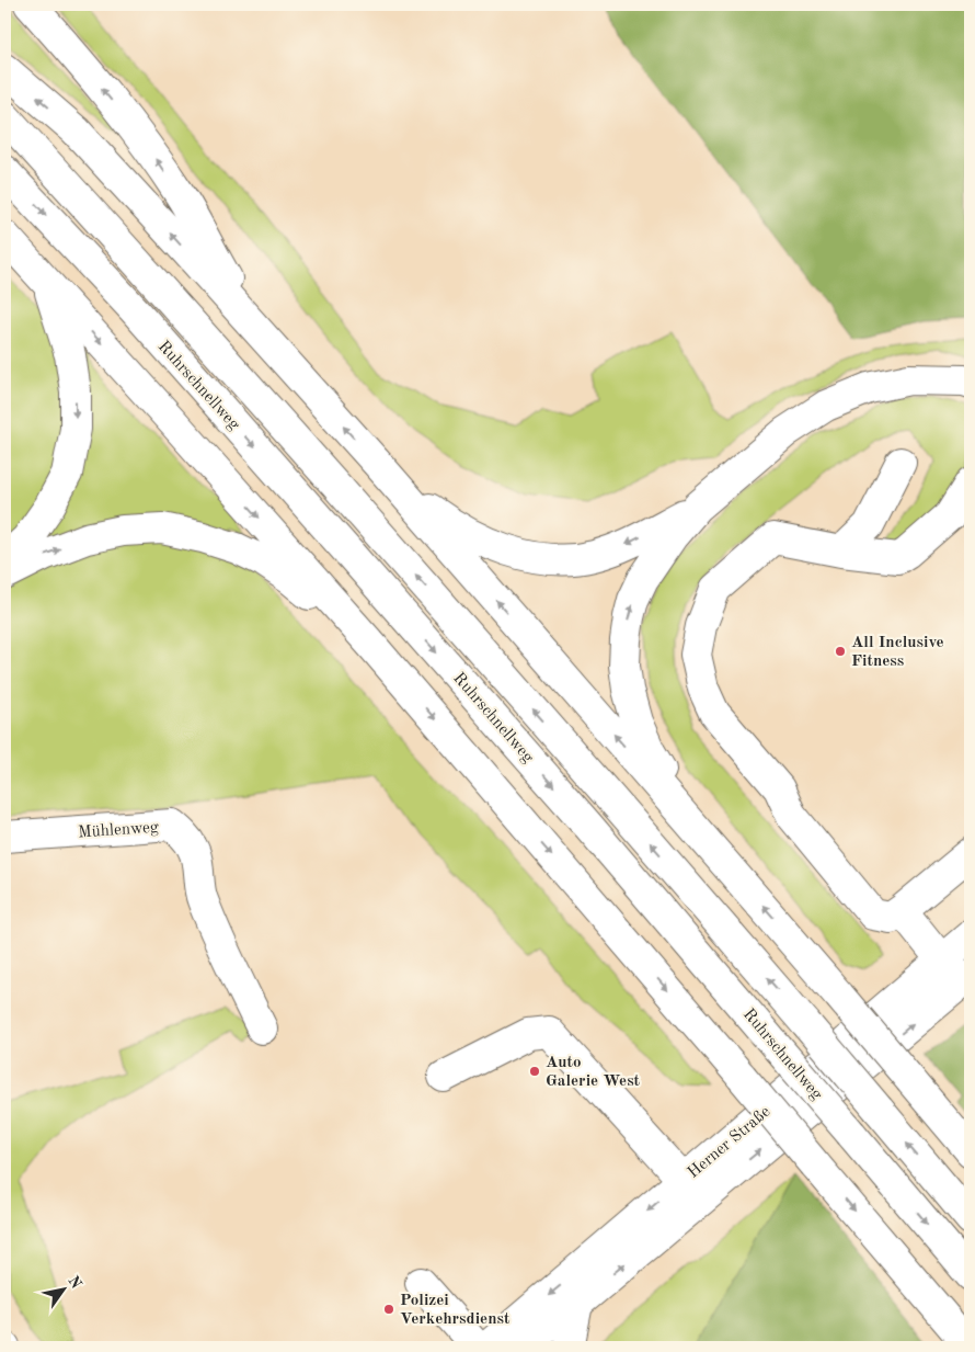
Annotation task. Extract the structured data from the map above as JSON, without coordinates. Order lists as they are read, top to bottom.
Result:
{
  "streets": {
    "main road": ["Ruhrschnellweg", "Mühlenweg", "Herner Straße"]
  },
  "places": ["All Inclusive Fitness", "Auto Galerie West", "Polizei Verkehrsdienst"],
  "north": "top right"
}
